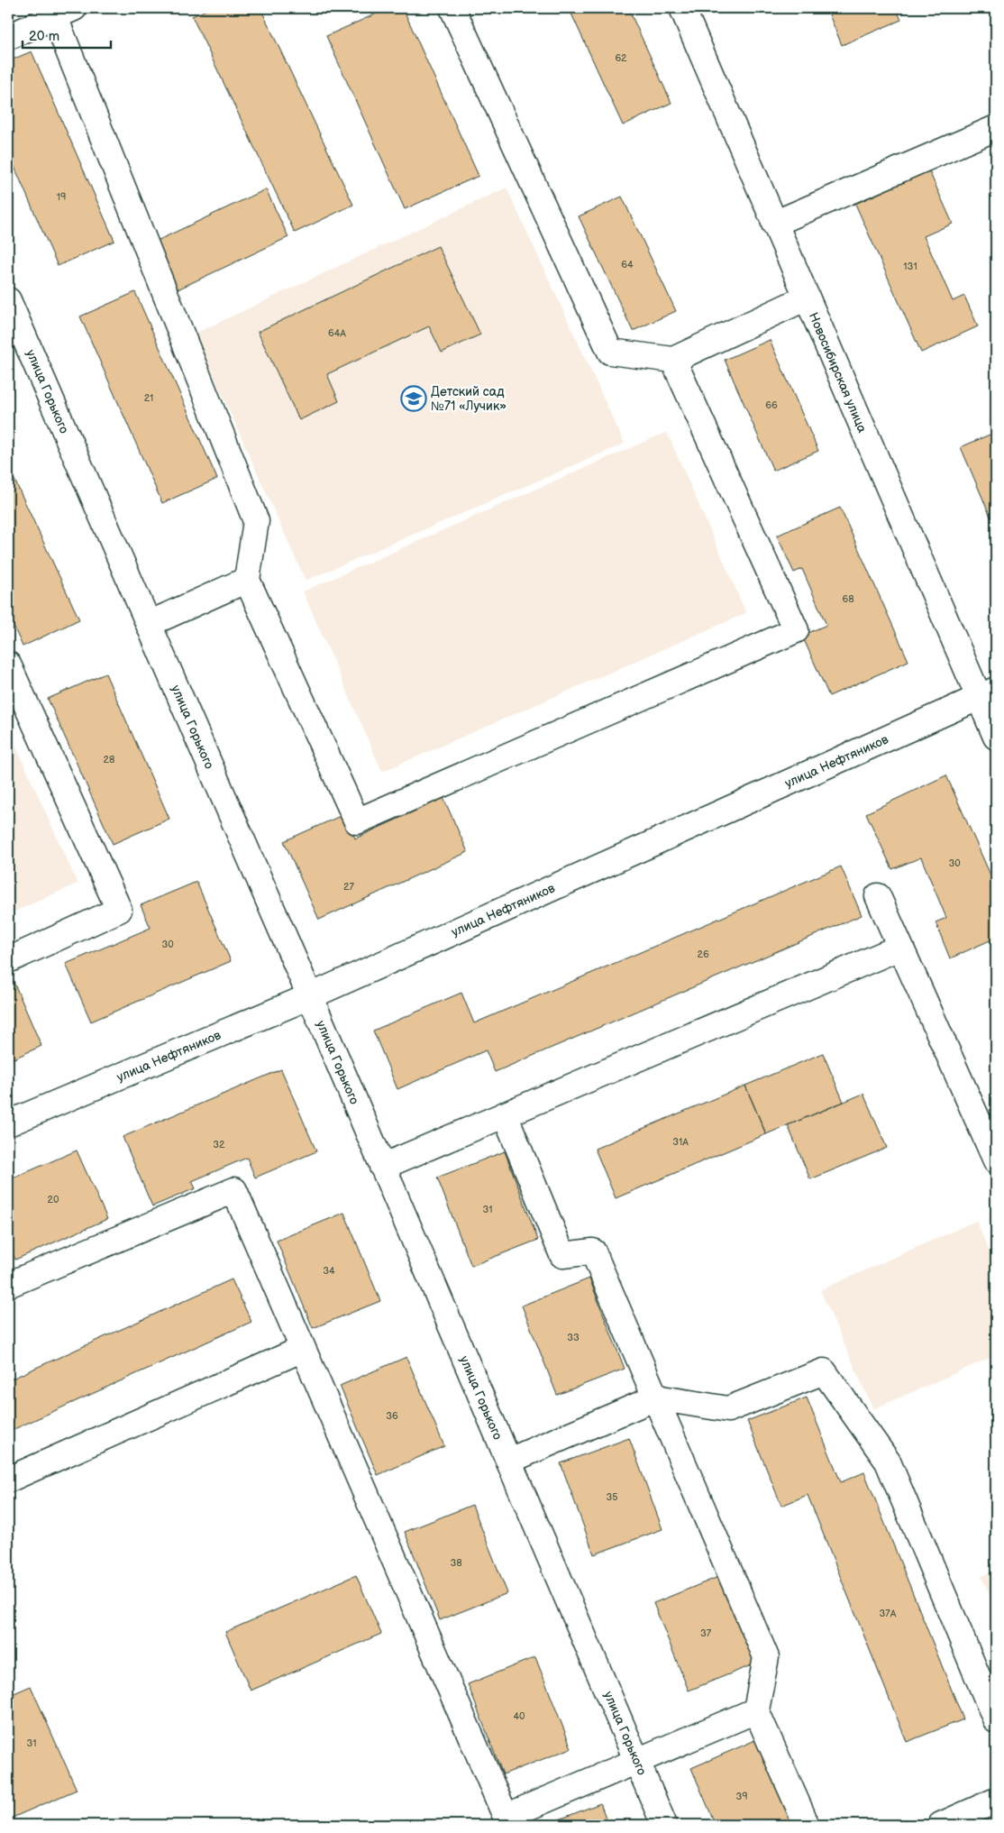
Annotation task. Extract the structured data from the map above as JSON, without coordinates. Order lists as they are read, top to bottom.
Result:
{
  "streets": {
    "main road": ["Новосибирская улица", "улица Горького", "улица Нефтяников"]
  },
  "crossings": [
    ["Новосибирская улица", "улица Нефтяников"],
    ["улица Горького", "улица Нефтяников"]
  ],
  "places": {
    "school or university": ["Детский сад №71 «Лучик»"]
  },
  "house_numbers": [
    "62",
    "19",
    "64",
    "131",
    "64А",
    "21",
    "66",
    "68",
    "28",
    "30",
    "27",
    "30",
    "26",
    "31А",
    "32",
    "20",
    "31",
    "34",
    "33",
    "36",
    "35",
    "38",
    "37А",
    "37",
    "40",
    "31",
    "39"
  ],
  "scale_bar": "20 m"
}
